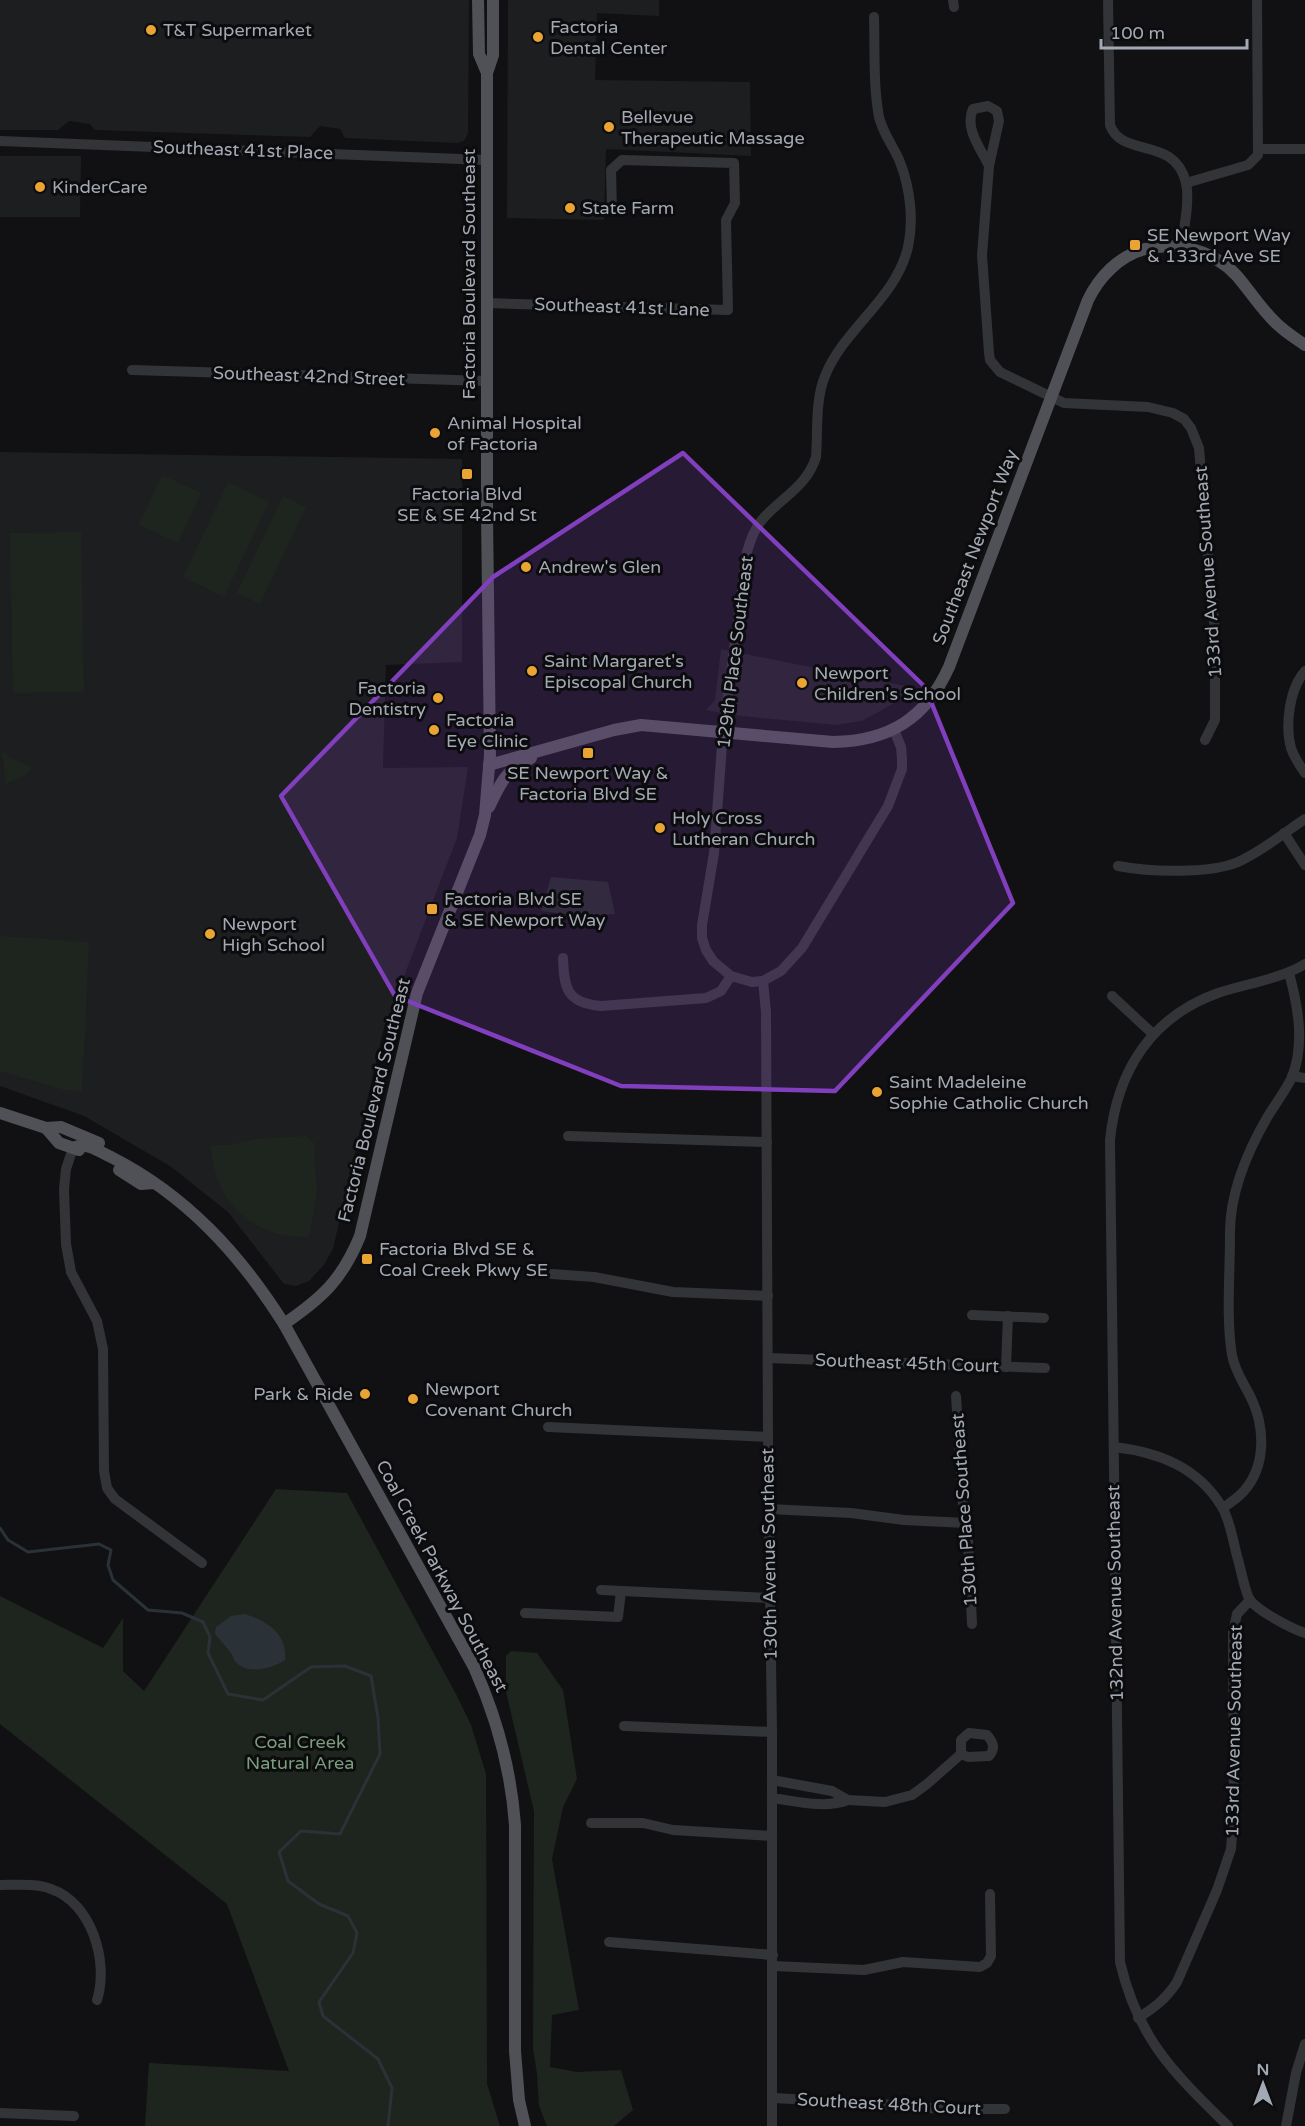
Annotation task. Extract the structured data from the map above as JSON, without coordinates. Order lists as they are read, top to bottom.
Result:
{
  "streets": {
    "main road": ["Factoria Boulevard Southeast", "Southeast Newport Way", "Coal Creek Parkway Southeast"],
    "street": [
      "Southeast 41st Place",
      "Southeast 41st Lane",
      "Southeast 42nd Street",
      "133rd Avenue Southeast",
      "129th Place Southeast",
      "Southeast 45th Court",
      "130th Place Southeast",
      "130th Avenue Southeast",
      "132nd Avenue Southeast",
      "Southeast 48th Court"
    ]
  },
  "crossings": [
    ["Southeast 41st Place", "Factoria Boulevard Southeast"],
    ["Factoria Boulevard Southeast", "Southeast 41st Lane"],
    ["Factoria Boulevard Southeast", "Southeast 42nd Street"],
    ["Factoria Boulevard Southeast", "Southeast Newport Way"],
    ["Factoria Boulevard Southeast", "Coal Creek Parkway Southeast"],
    ["Southeast Newport Way", "133rd Avenue Southeast"],
    ["Southeast Newport Way", "129th Place Southeast"],
    ["133rd Avenue Southeast", "132nd Avenue Southeast"],
    ["Southeast 45th Court", "130th Avenue Southeast"],
    ["130th Avenue Southeast", "Southeast 48th Court"]
  ],
  "parks": ["Coal Creek Natural Area"],
  "places": {
    "other": [
      "T&T Supermarket",
      "Factoria Dental Center",
      "Bellevue Therapeutic Massage",
      "KinderCare",
      "State Farm",
      "Animal Hospital of Factoria",
      "Andrew's Glen",
      "Saint Margaret's Episcopal Church",
      "Newport Children's School",
      "Factoria Dentistry",
      "Factoria Eye Clinic",
      "Holy Cross Lutheran Church",
      "Newport High School",
      "Saint Madeleine Sophie Catholic Church",
      "Park & Ride",
      "Newport Covenant Church"
    ],
    "transit": [
      "SE Newport Way & 133rd Ave SE",
      "Factoria Blvd SE & SE 42nd St",
      "SE Newport Way & Factoria Blvd SE",
      "Factoria Blvd SE & SE Newport Way",
      "Factoria Blvd SE & Coal Creek Pkwy SE"
    ]
  },
  "scale_bar": "100 m",
  "north": "top"
}
